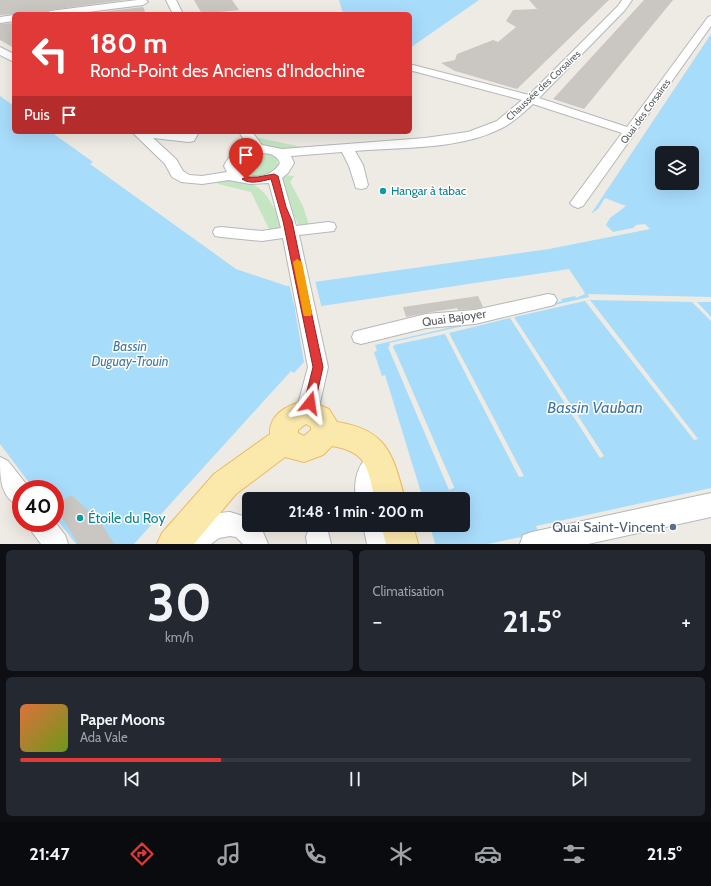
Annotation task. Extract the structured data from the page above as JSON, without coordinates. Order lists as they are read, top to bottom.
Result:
{
  "streets": {
    "street": ["Chaussée des Corsaires", "Quai des Corsaires", "Quai Bajoyer"]
  },
  "water": ["Bassin Duguay-Trouin", "Bassin Vauban"],
  "places": ["Hangar à tabac", "Étoile du Roy", "Quai Saint-Vincent"],
  "page": {
    "turn": ["180 m", "Rond-Point des Anciens d'Indochine"],
    "then": "Puis",
    "limit": "40",
    "trip": "21:48 · 1 min · 200 m",
    "tile": [
      ["30", "km/h"],
      "Climatisation"
    ],
    "heat": ["−", "21.5°", "+"],
    "song": ["Paper Moons", "Ada Vale"],
    "tabs": ["21:47", "21.5°"]
  }
}
